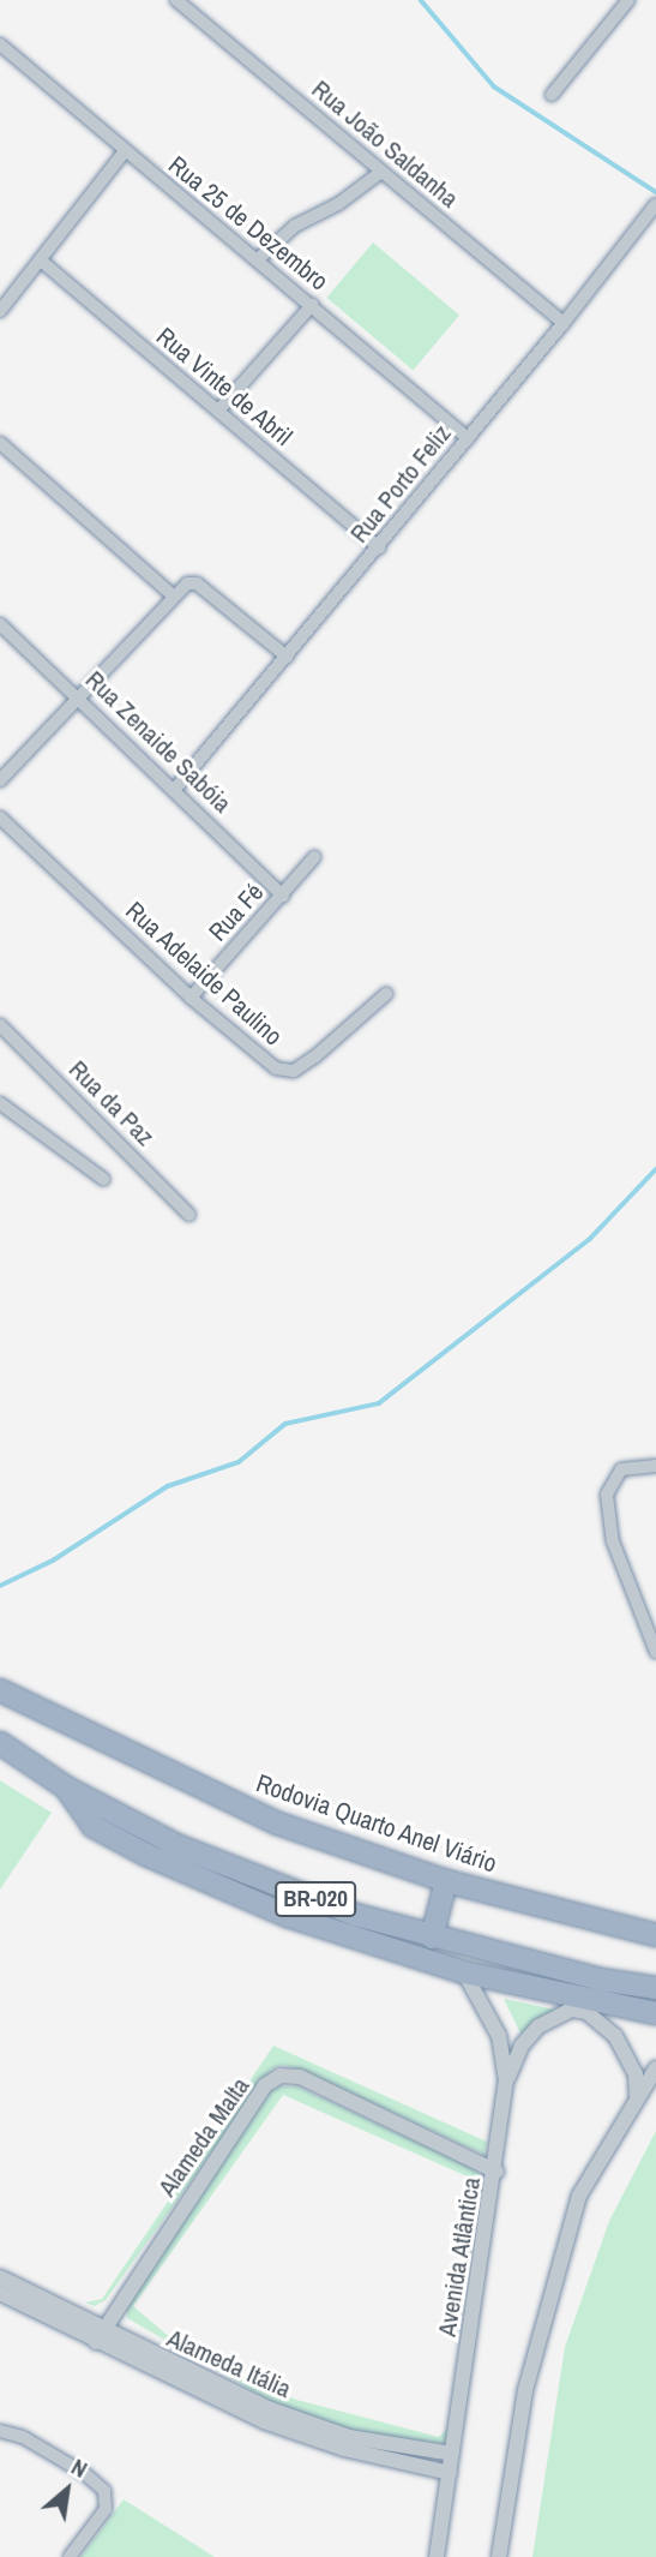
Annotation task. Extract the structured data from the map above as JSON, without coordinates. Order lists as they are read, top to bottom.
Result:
{
  "streets": {
    "highway": ["Rodovia Quarto Anel Viário", "BR-020"],
    "street": [
      "Rua João Saldanha",
      "Rua 25 de Dezembro",
      "Rua Vinte de Abril",
      "Rua Porto Feliz",
      "Rua Zenaide Sabóia",
      "Rua Fé",
      "Rua Adelaide Paulino",
      "Rua da Paz",
      "Alameda Malta",
      "Avenida Atlântica",
      "Alameda Itália"
    ]
  },
  "crossings": [
    ["Rua João Saldanha", "Rua Porto Feliz"],
    ["Rua 25 de Dezembro", "Rua Porto Feliz"],
    ["Rua Vinte de Abril", "Rua Porto Feliz"],
    ["Rua Porto Feliz", "Rua Zenaide Sabóia"],
    ["Rua Zenaide Sabóia", "Rua Fé"],
    ["Rua Fé", "Rua Adelaide Paulino"],
    ["Alameda Malta", "Avenida Atlântica"],
    ["Alameda Malta", "Alameda Itália"],
    ["Avenida Atlântica", "Alameda Itália"]
  ],
  "north": "top right"
}
